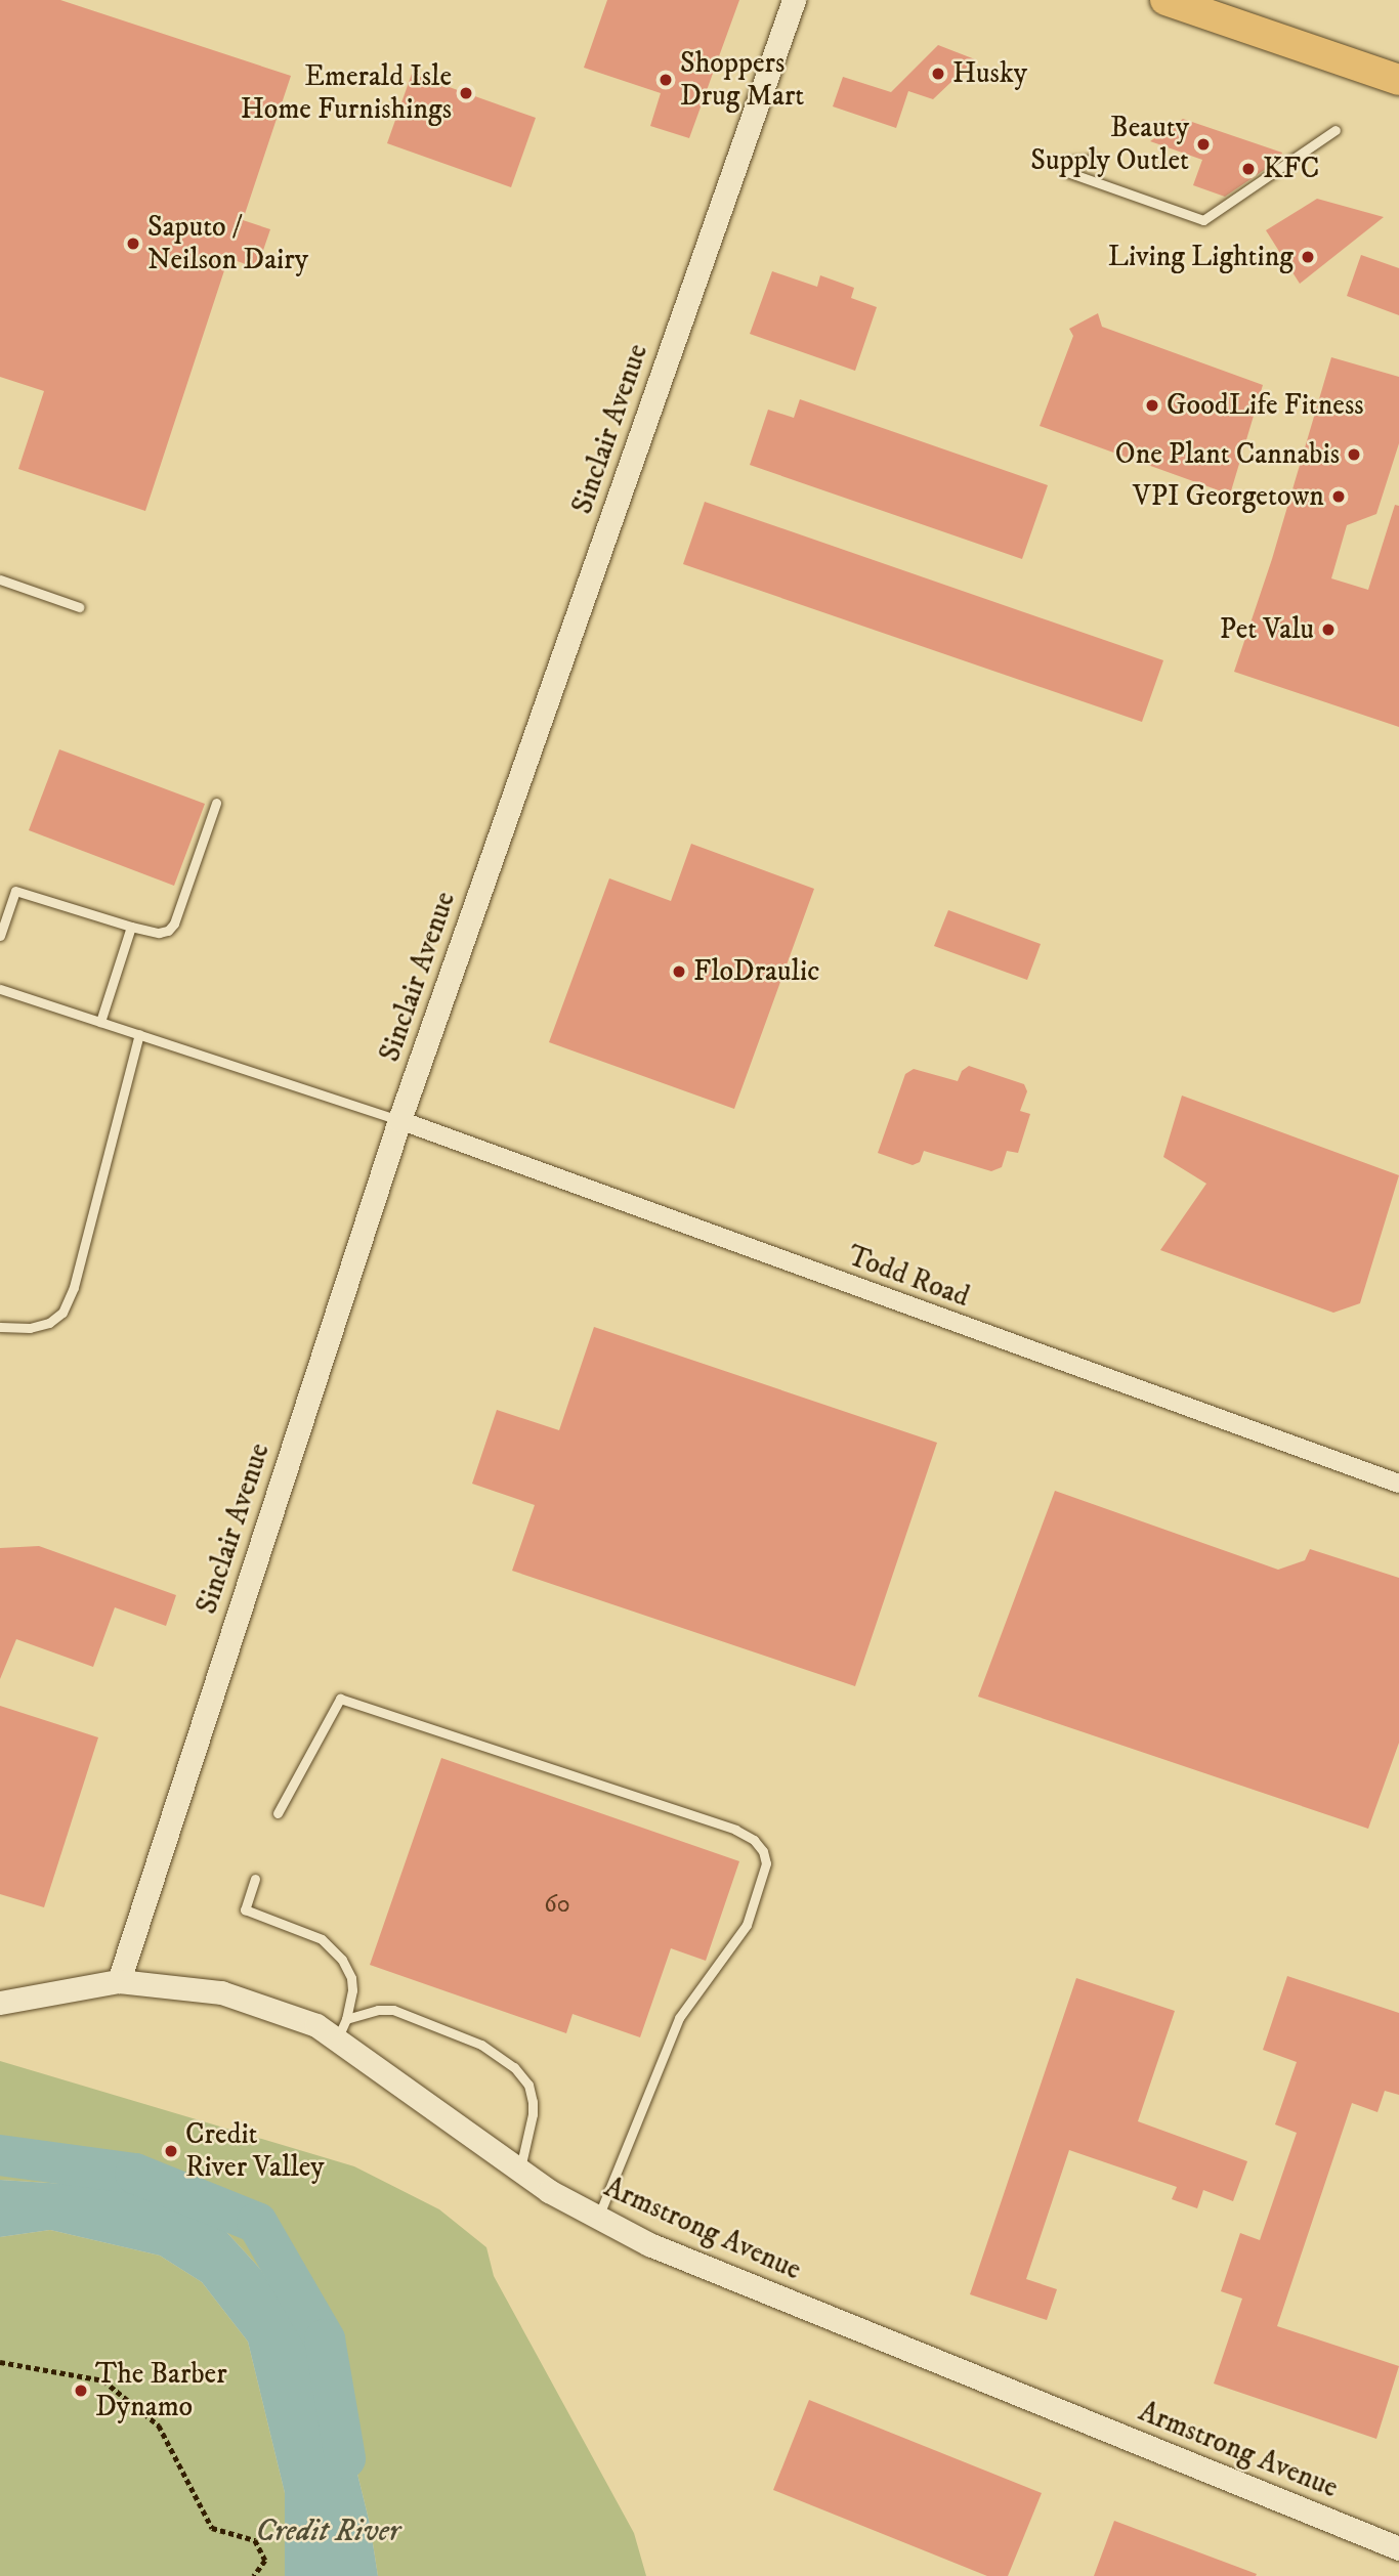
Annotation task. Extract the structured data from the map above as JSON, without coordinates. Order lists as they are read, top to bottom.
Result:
{
  "streets": {
    "street": ["Sinclair Avenue", "Todd Road", "Armstrong Avenue"]
  },
  "crossings": [
    ["Sinclair Avenue", "Todd Road"],
    ["Sinclair Avenue", "Armstrong Avenue"]
  ],
  "water": ["Credit River"],
  "places": [
    "Husky",
    "Shoppers Drug Mart",
    "Emerald Isle Home Furnishings",
    "Beauty Supply Outlet",
    "KFC",
    "Saputo / Neilson Dairy",
    "Living Lighting",
    "GoodLife Fitness",
    "One Plant Cannabis",
    "VPI Georgetown",
    "Pet Valu",
    "FloDraulic",
    "Credit River Valley",
    "The Barber Dynamo"
  ],
  "house_numbers": ["60"]
}
